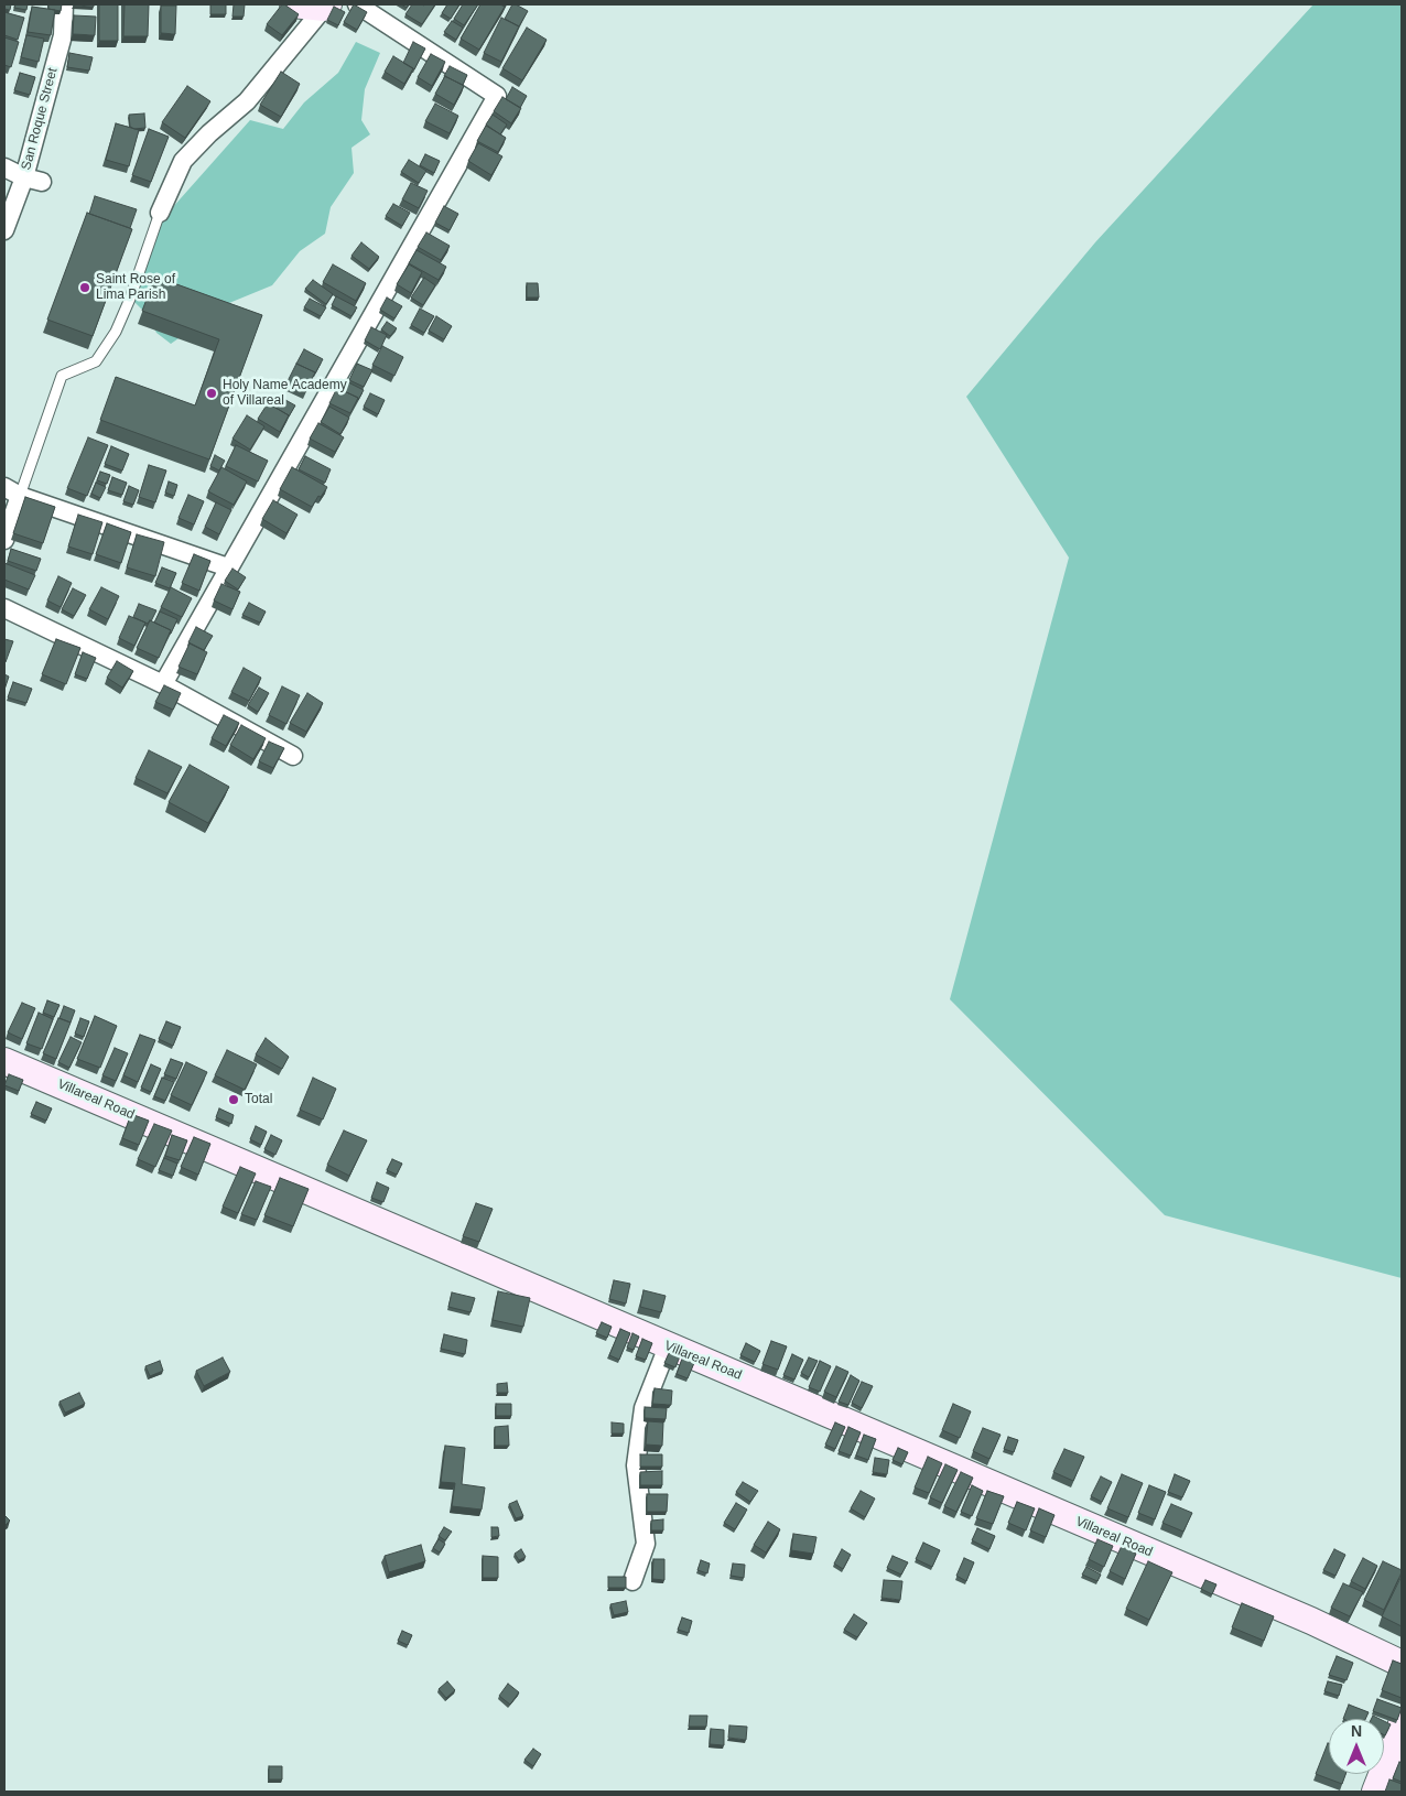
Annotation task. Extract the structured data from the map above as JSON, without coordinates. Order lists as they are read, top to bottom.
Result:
{
  "streets": {
    "main road": ["Villareal Road"],
    "street": ["San Roque Street"]
  },
  "places": ["Saint Rose of Lima Parish", "Holy Name Academy of Villareal", "Total"],
  "north": "top"
}
